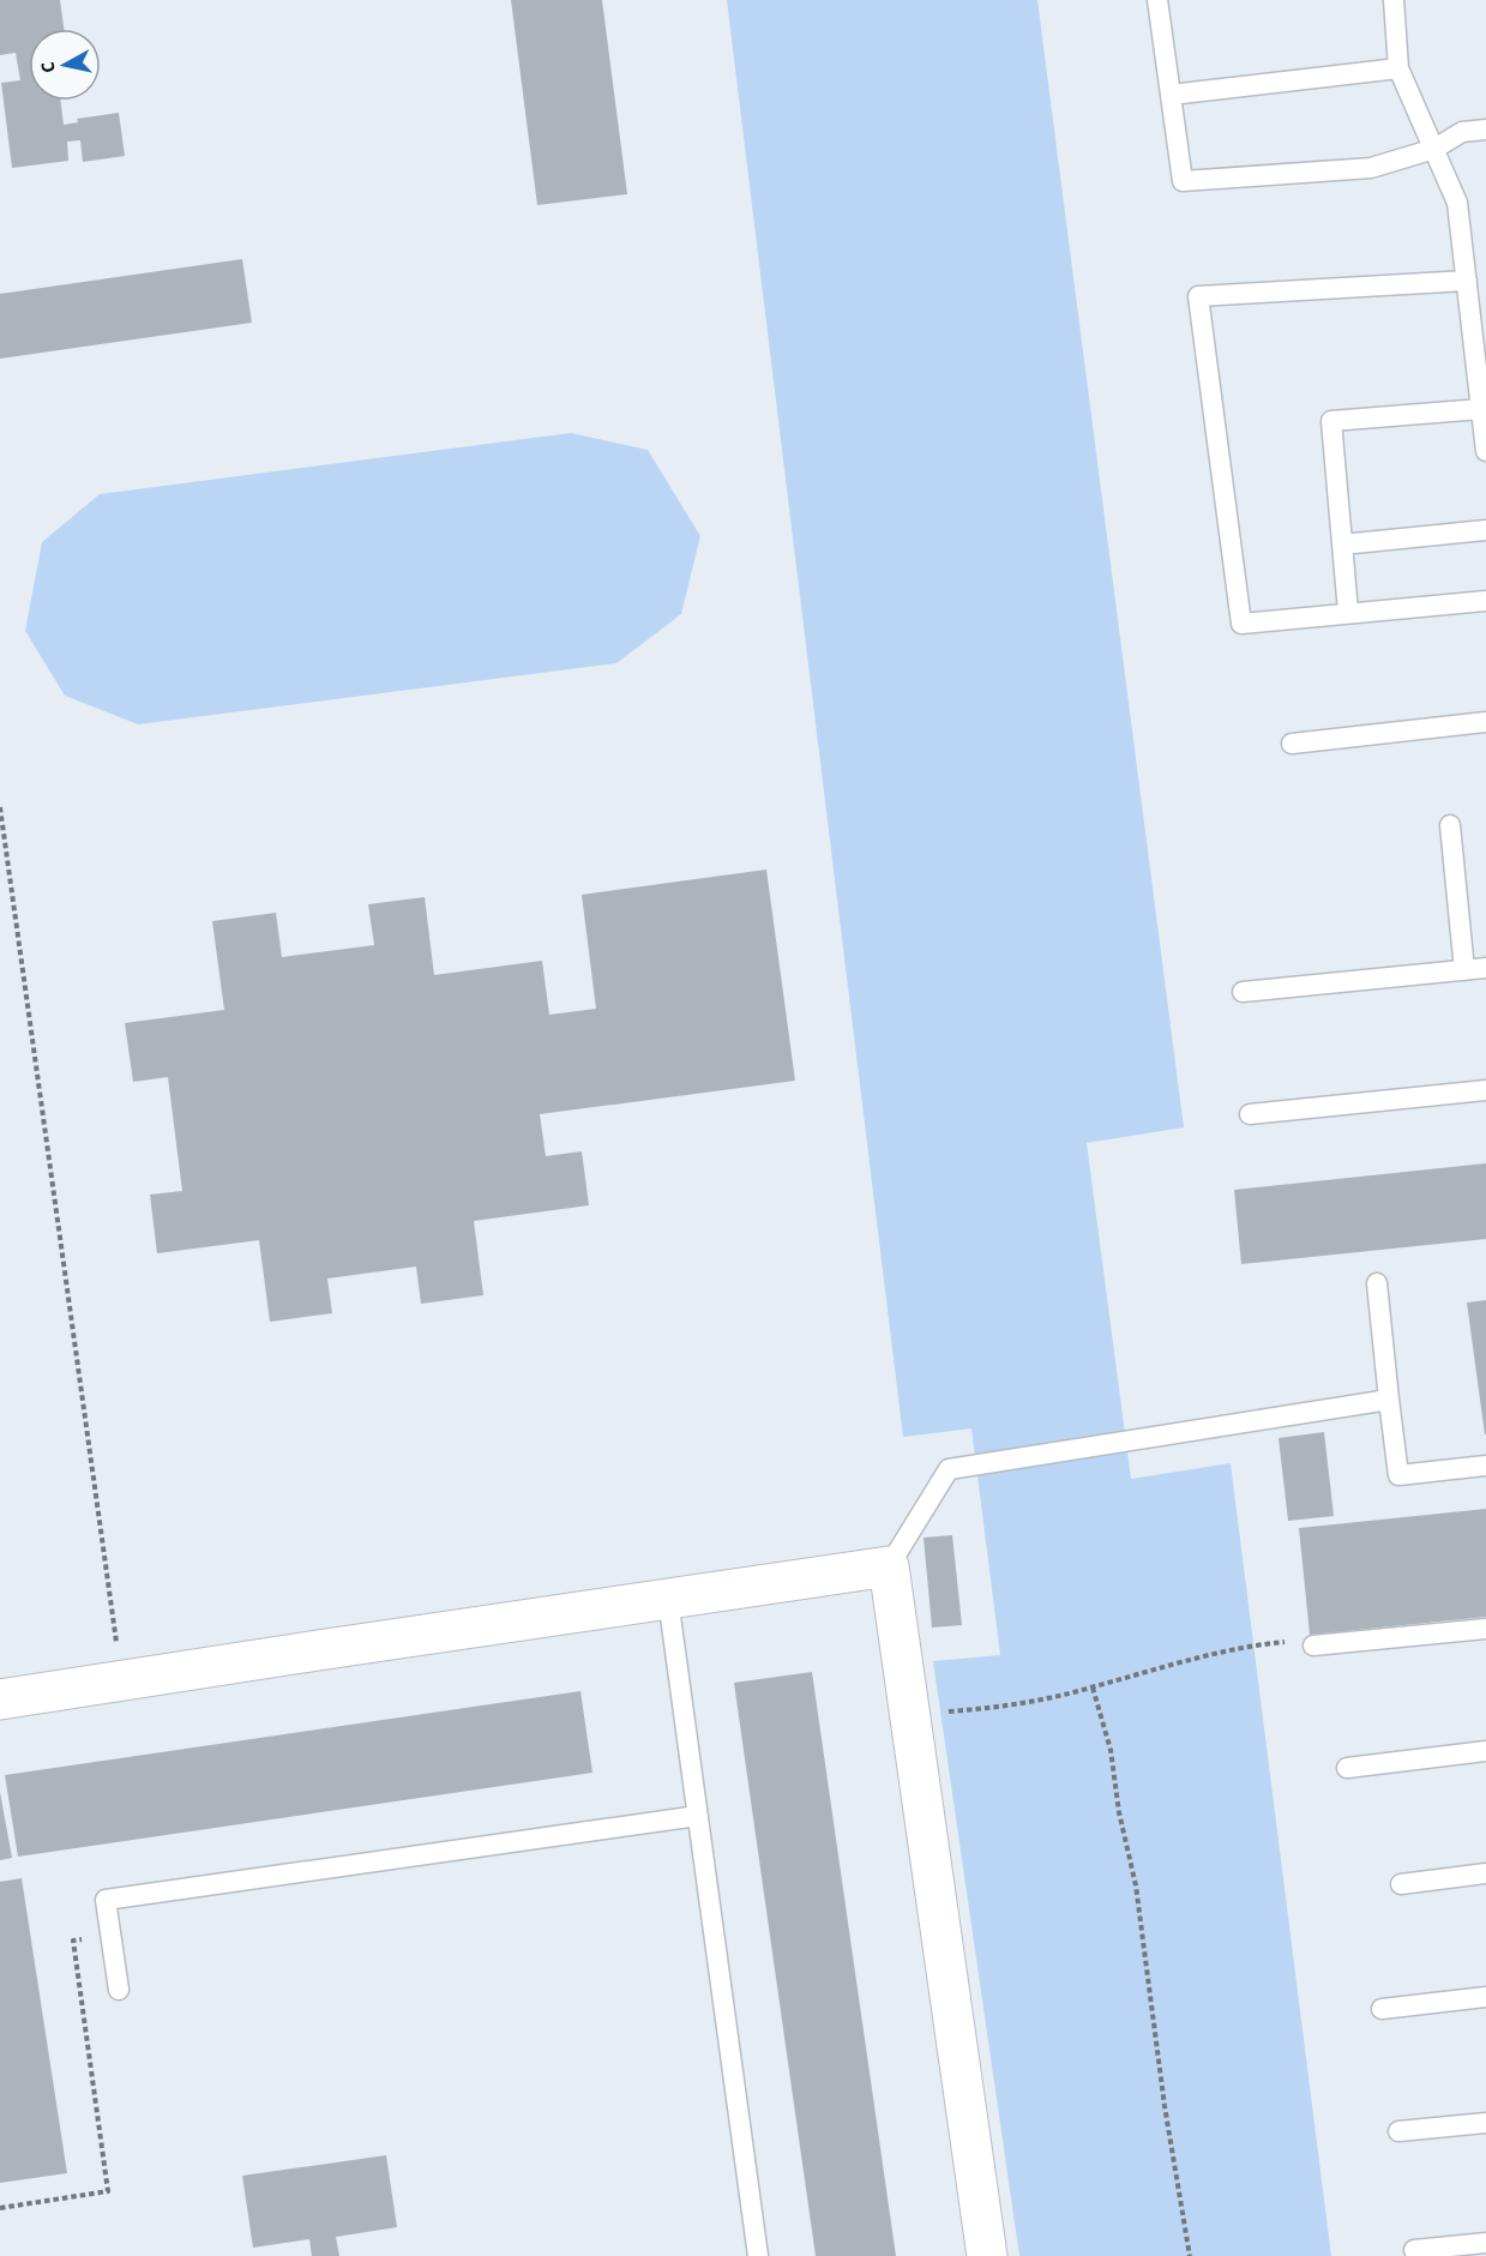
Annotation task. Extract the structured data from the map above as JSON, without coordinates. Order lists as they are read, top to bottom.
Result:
{
  "north": "left"
}
